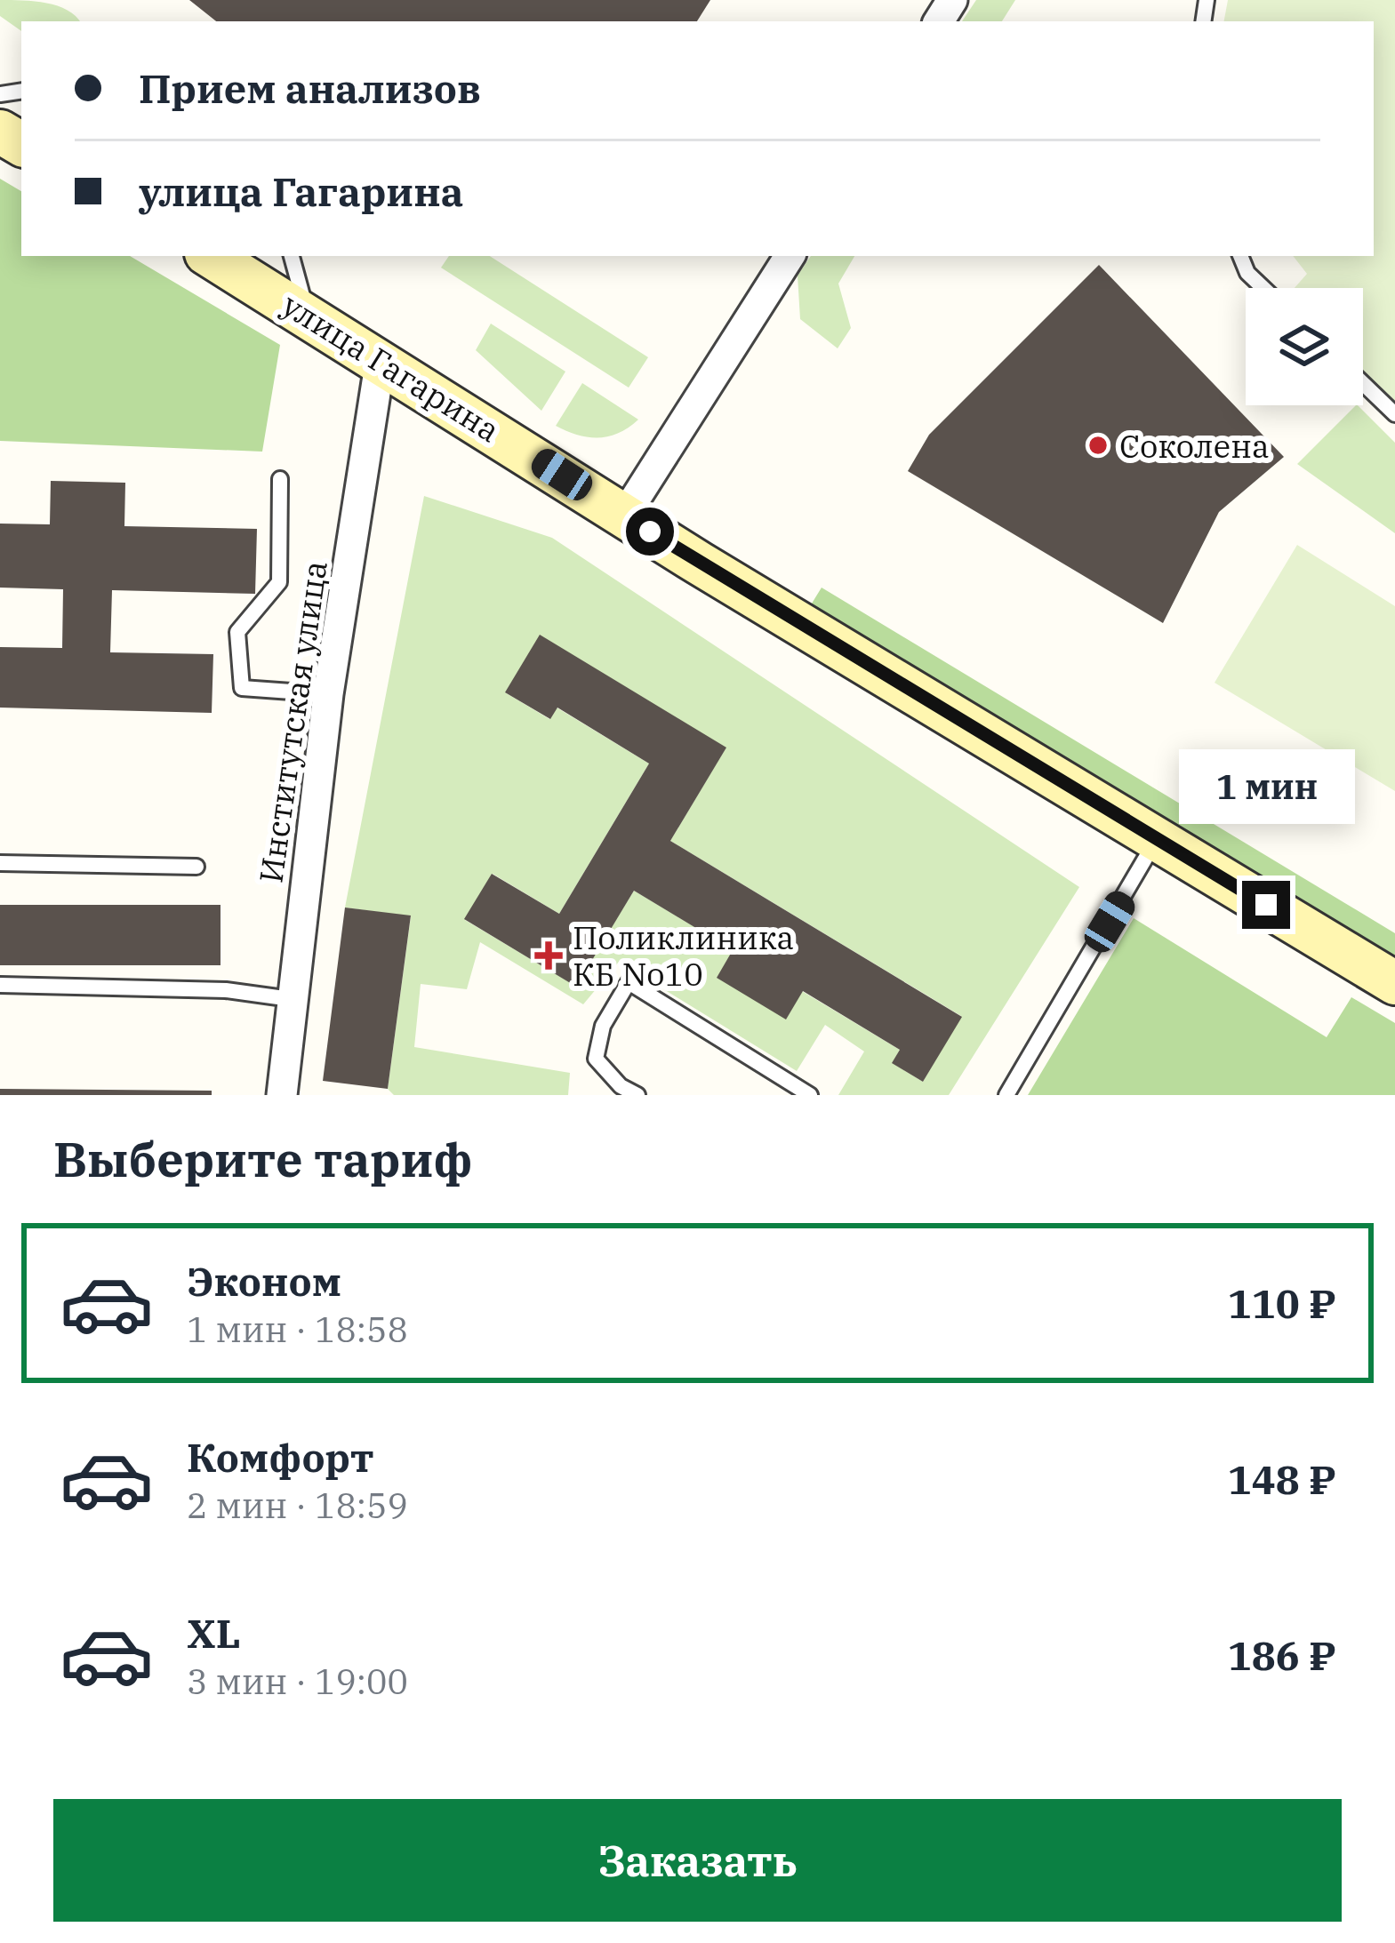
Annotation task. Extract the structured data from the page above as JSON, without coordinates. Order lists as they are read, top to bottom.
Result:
{
  "streets": {
    "main road": ["улица Гагарина"],
    "street": ["Институтская улица"]
  },
  "crossings": [
    ["улица Гагарина", "Институтская улица"]
  ],
  "places": {
    "other": ["Соколена"],
    "health": ["Поликлиника КБ No10"]
  },
  "page": {
    "banner": ["Прием анализов", "улица Гагарина"],
    "bubble": "1 мин",
    "heading": "Выберите тариф",
    "list": [
      {
        "name": "Эконом",
        "note": "1 мин · 18:58",
        "value": "110 ₽"
      },
      {
        "name": "Комфорт",
        "note": "2 мин · 18:59",
        "value": "148 ₽"
      },
      {
        "name": "XL",
        "note": "3 мин · 19:00",
        "value": "186 ₽"
      }
    ],
    "buttons": "Заказать"
  }
}
